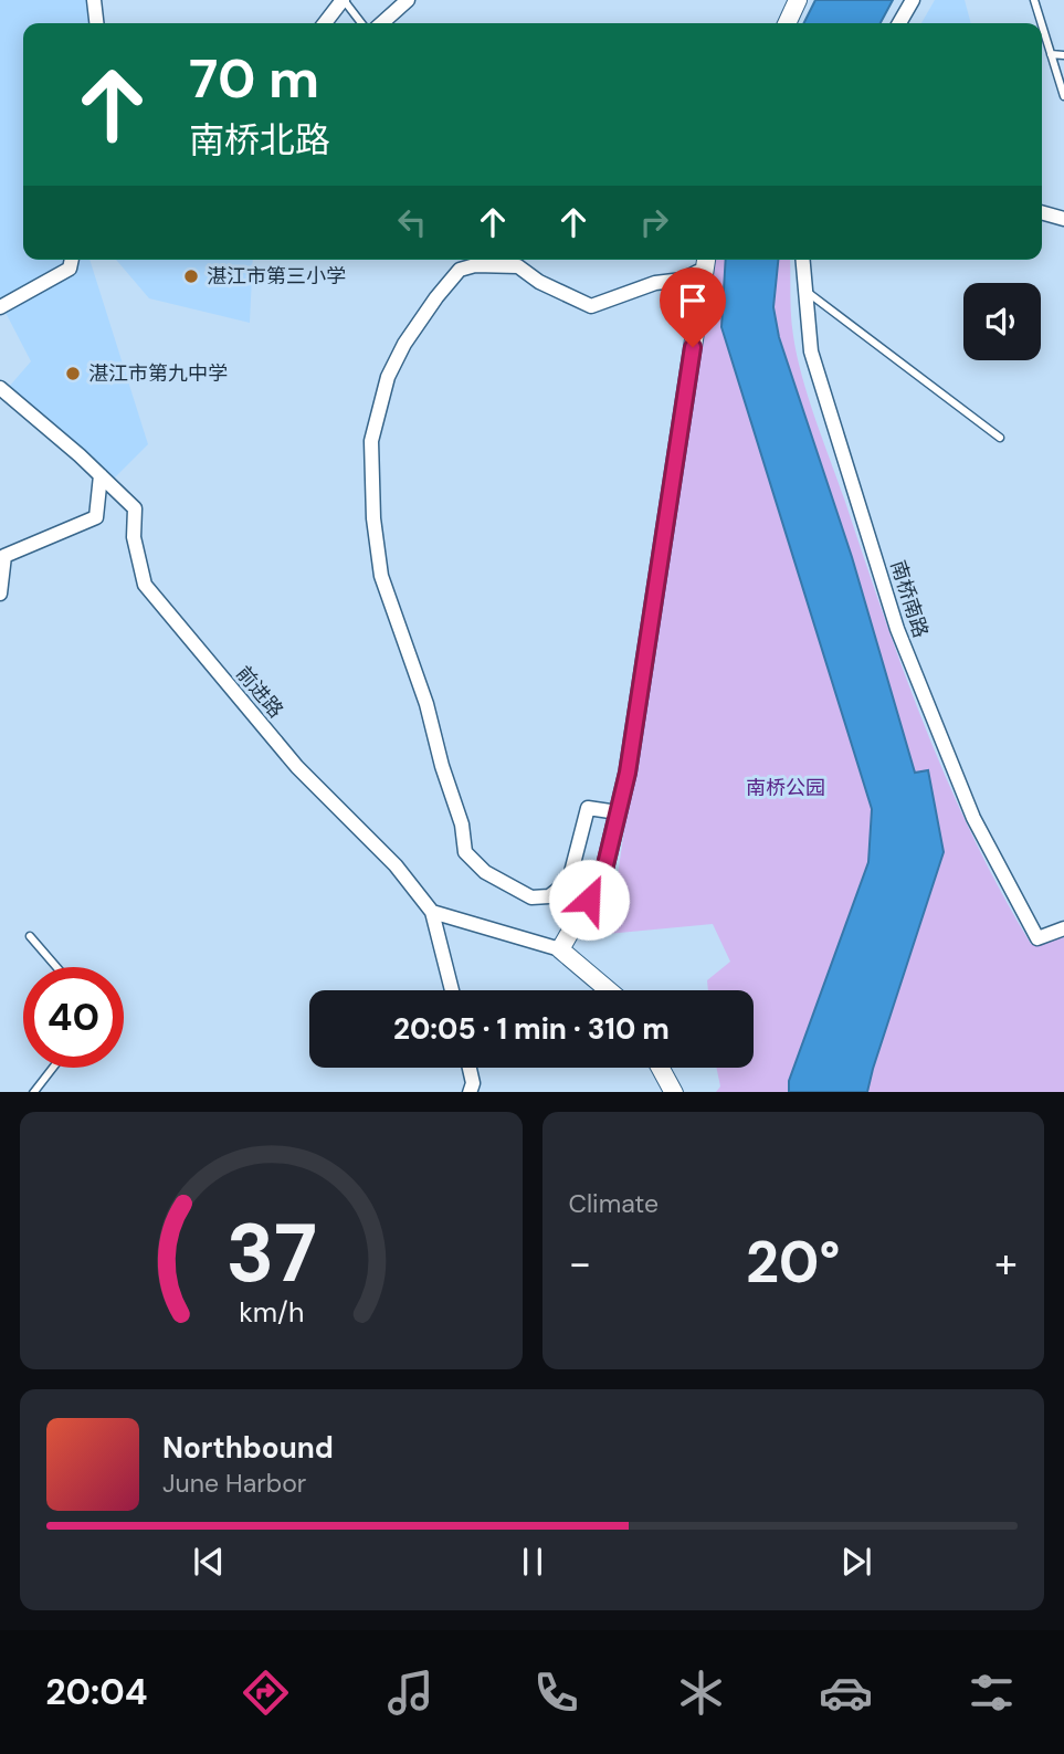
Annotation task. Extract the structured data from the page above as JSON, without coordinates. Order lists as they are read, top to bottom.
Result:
{
  "streets": {
    "street": ["南桥南路", "前进路"]
  },
  "parks": ["南桥公园"],
  "places": ["湛江市第三小学", "湛江市第九中学"],
  "page": {
    "turn": ["70 m", "南桥北路"],
    "limit": "40",
    "trip": "20:05 · 1 min · 310 m",
    "tile": "Climate",
    "heat": ["−", "20°", "+"],
    "song": ["Northbound", "June Harbor"],
    "tabs": "20:04",
    "gauge": ["37", "km/h"]
  }
}
